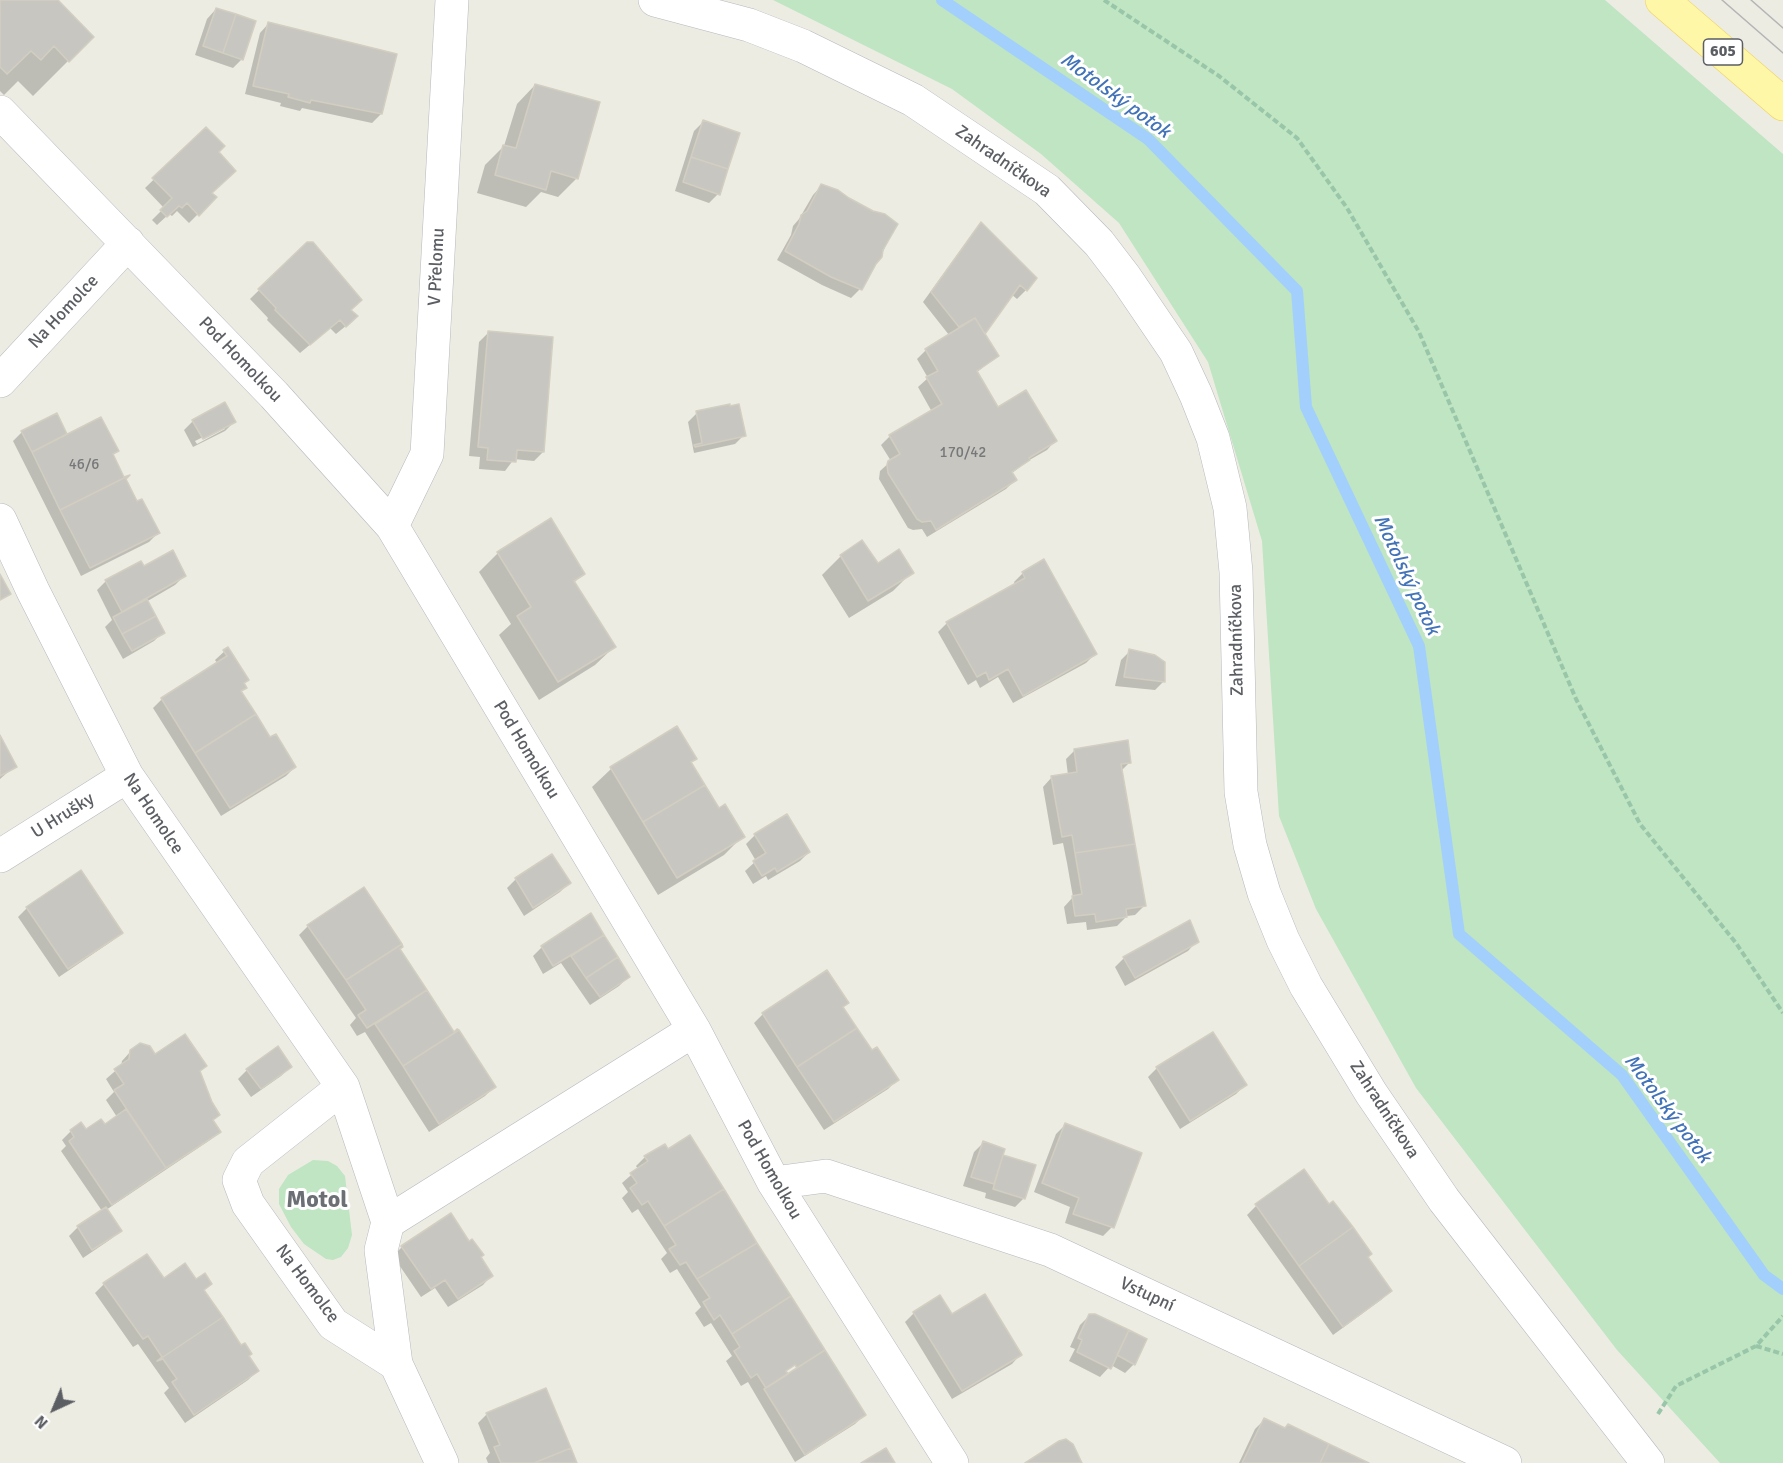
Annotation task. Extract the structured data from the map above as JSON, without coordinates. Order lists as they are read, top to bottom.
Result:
{
  "streets": {
    "main road": ["605"],
    "street": [
      "Zahradníčkova",
      "V Přelomu",
      "Na Homolce",
      "Pod Homolkou",
      "U Hrušky",
      "Vstupní"
    ]
  },
  "crossings": [
    ["V Přelomu", "Pod Homolkou"],
    ["Na Homolce", "Pod Homolkou"],
    ["Na Homolce", "U Hrušky"],
    ["Pod Homolkou", "Vstupní"]
  ],
  "districts": ["Motol"],
  "water": ["Motolský potok"],
  "house_numbers": ["170/42", "46/6"],
  "north": "bottom left"
}
